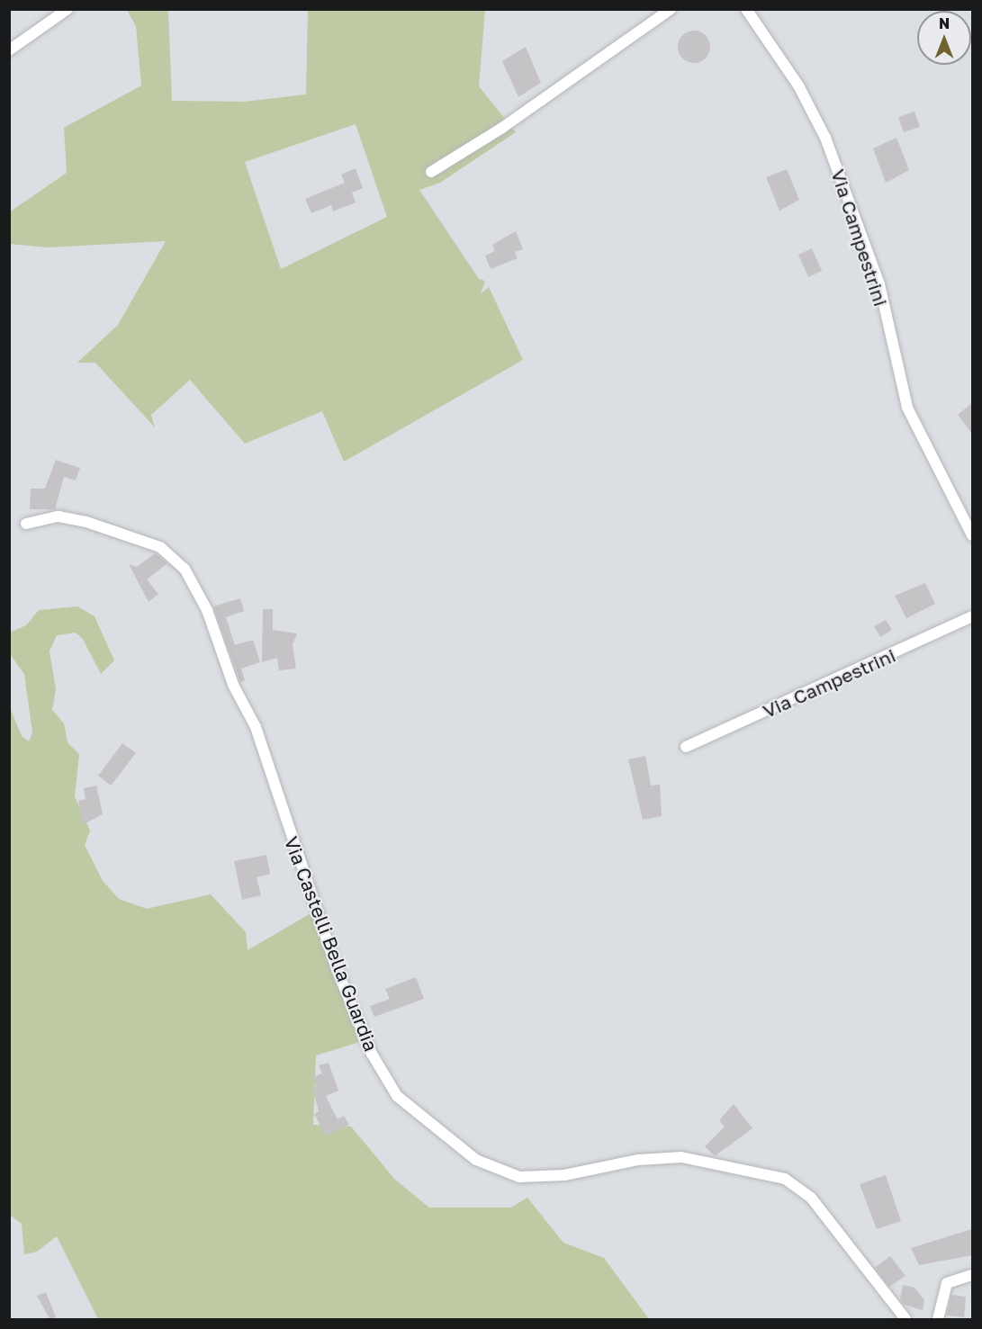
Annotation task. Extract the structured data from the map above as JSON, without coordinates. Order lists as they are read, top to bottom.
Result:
{
  "streets": {
    "street": ["Via Campestrini", "Via Castelli Bella Guardia"]
  },
  "north": "top"
}
